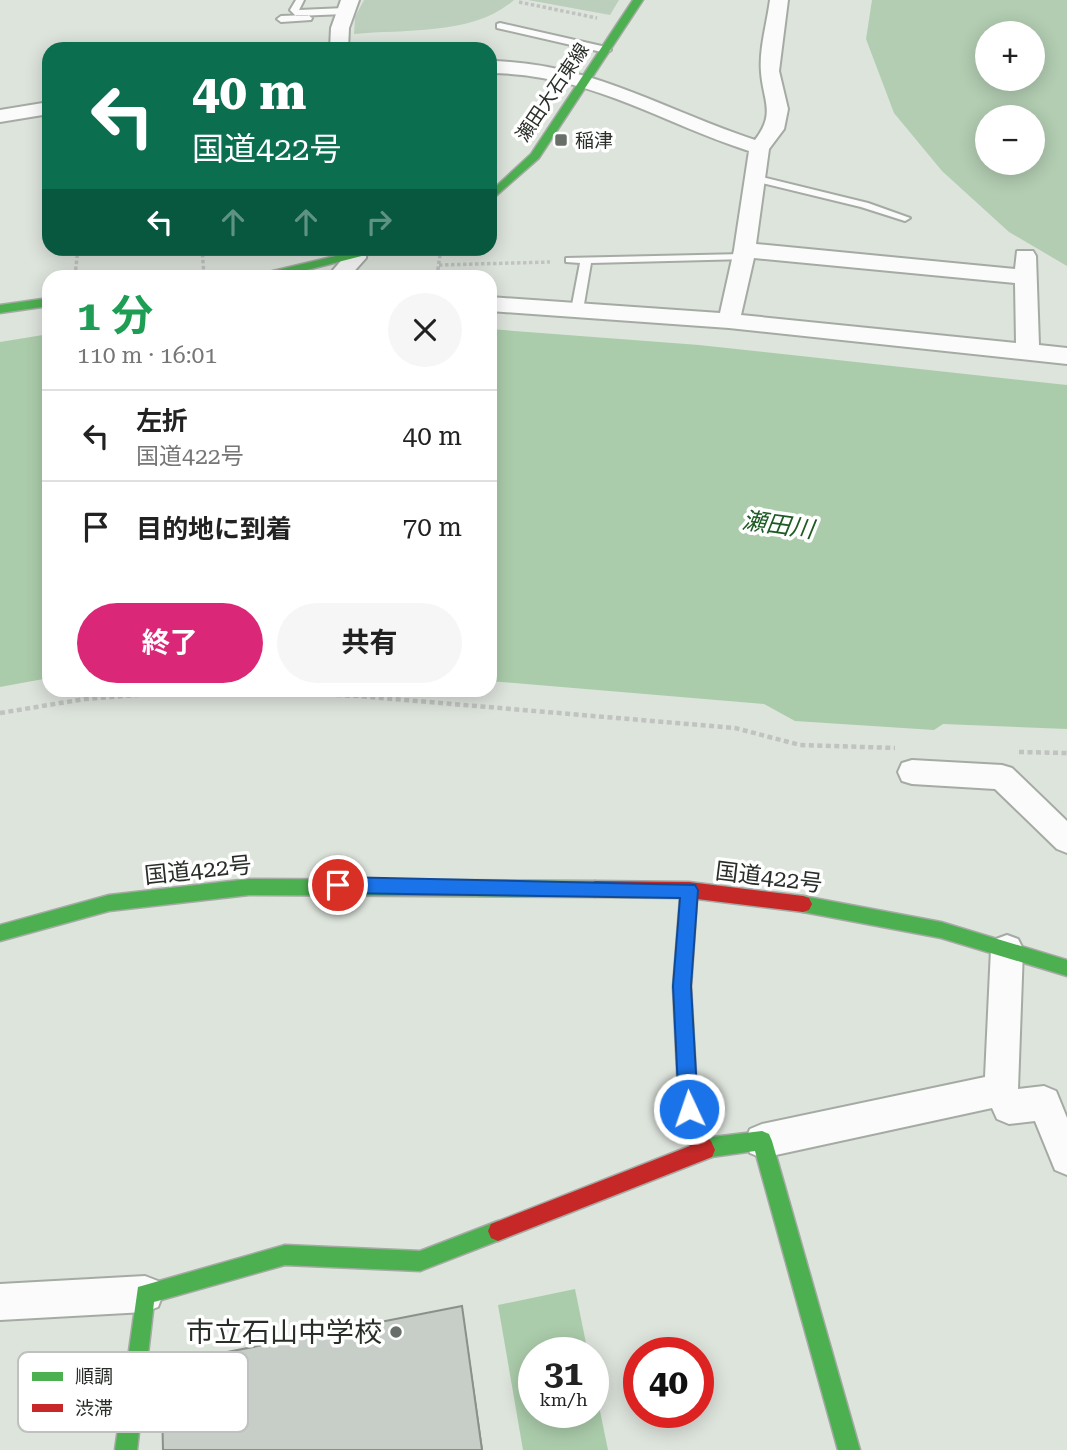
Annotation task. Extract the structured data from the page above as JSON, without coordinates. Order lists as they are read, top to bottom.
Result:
{
  "streets": {
    "main road": ["瀬田大石東線", "国道422号"]
  },
  "water": ["瀬田川"],
  "places": {
    "transit": ["稲津"],
    "other": ["市立石山中学校"]
  },
  "legend": ["順調", "渋滞"],
  "page": {
    "map_buttons": ["+", "−"],
    "turn": ["40 m", "国道422号"],
    "heading": ["1 分", "110 m · 16:01"],
    "list": [
      {
        "name": "左折",
        "note": "国道422号",
        "value": "40 m"
      },
      {
        "name": "目的地に到着",
        "value": "70 m"
      }
    ],
    "buttons": ["終了", "共有"],
    "speed": "31 km/h",
    "limit": "40"
  }
}
